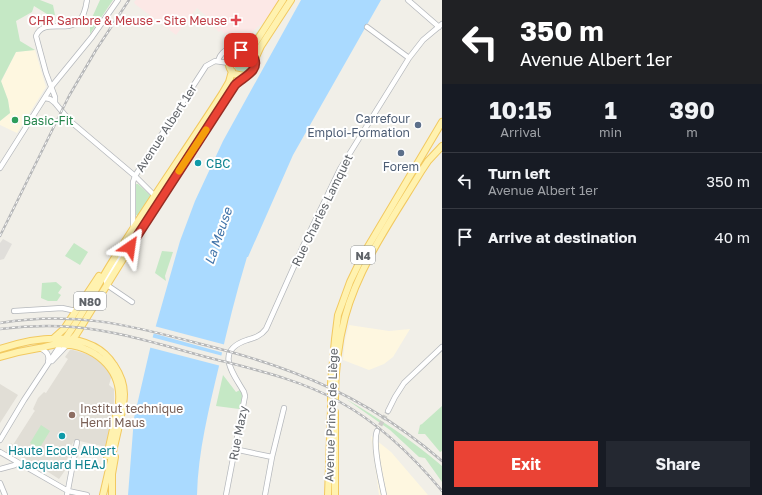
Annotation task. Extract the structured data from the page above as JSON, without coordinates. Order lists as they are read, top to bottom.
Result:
{
  "streets": {
    "main road": [
      "Avenue Albert 1er",
      "N4",
      "N80",
      "Avenue Prince de Liège"
    ],
    "street": ["Rue Charles Lamquet", "Rue Mazy"]
  },
  "crossings": [
    ["Rue Charles Lamquet", "Rue Mazy"],
    ["N4", "Avenue Prince de Liège"]
  ],
  "water": ["La Meuse"],
  "places": {
    "health": ["CHR Sambre & Meuse - Site Meuse"],
    "other": [
      "Basic-Fit",
      "Carrefour Emploi-Formation",
      "Forem",
      "CBC",
      "Institut technique Henri Maus",
      "Haute Ecole Albert Jacquard HEAJ"
    ]
  },
  "page": {
    "turn": ["350 m", "Avenue Albert 1er"],
    "eta": [
      "10:15",
      "Arrival",
      "1",
      "min",
      "390",
      "m"
    ],
    "list": [
      {
        "name": "Turn left",
        "note": "Avenue Albert 1er",
        "value": "350 m"
      },
      {
        "name": "Arrive at destination",
        "value": "40 m"
      }
    ],
    "buttons": ["Exit", "Share"]
  }
}
